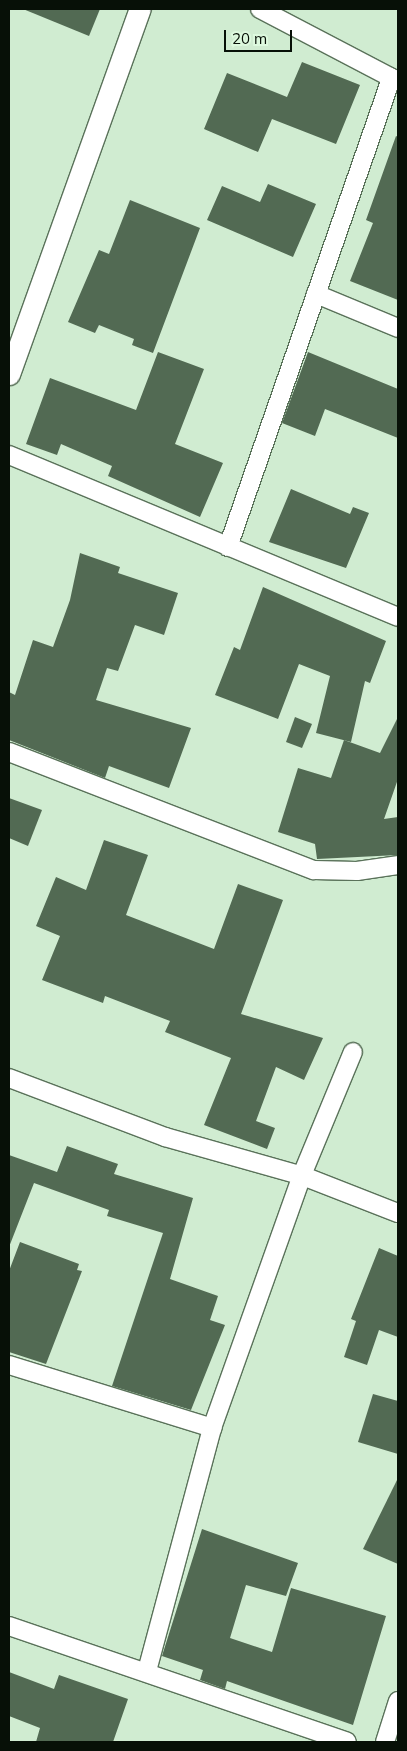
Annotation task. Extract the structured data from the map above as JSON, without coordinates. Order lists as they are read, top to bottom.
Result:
{
  "scale_bar": "20 m"
}
